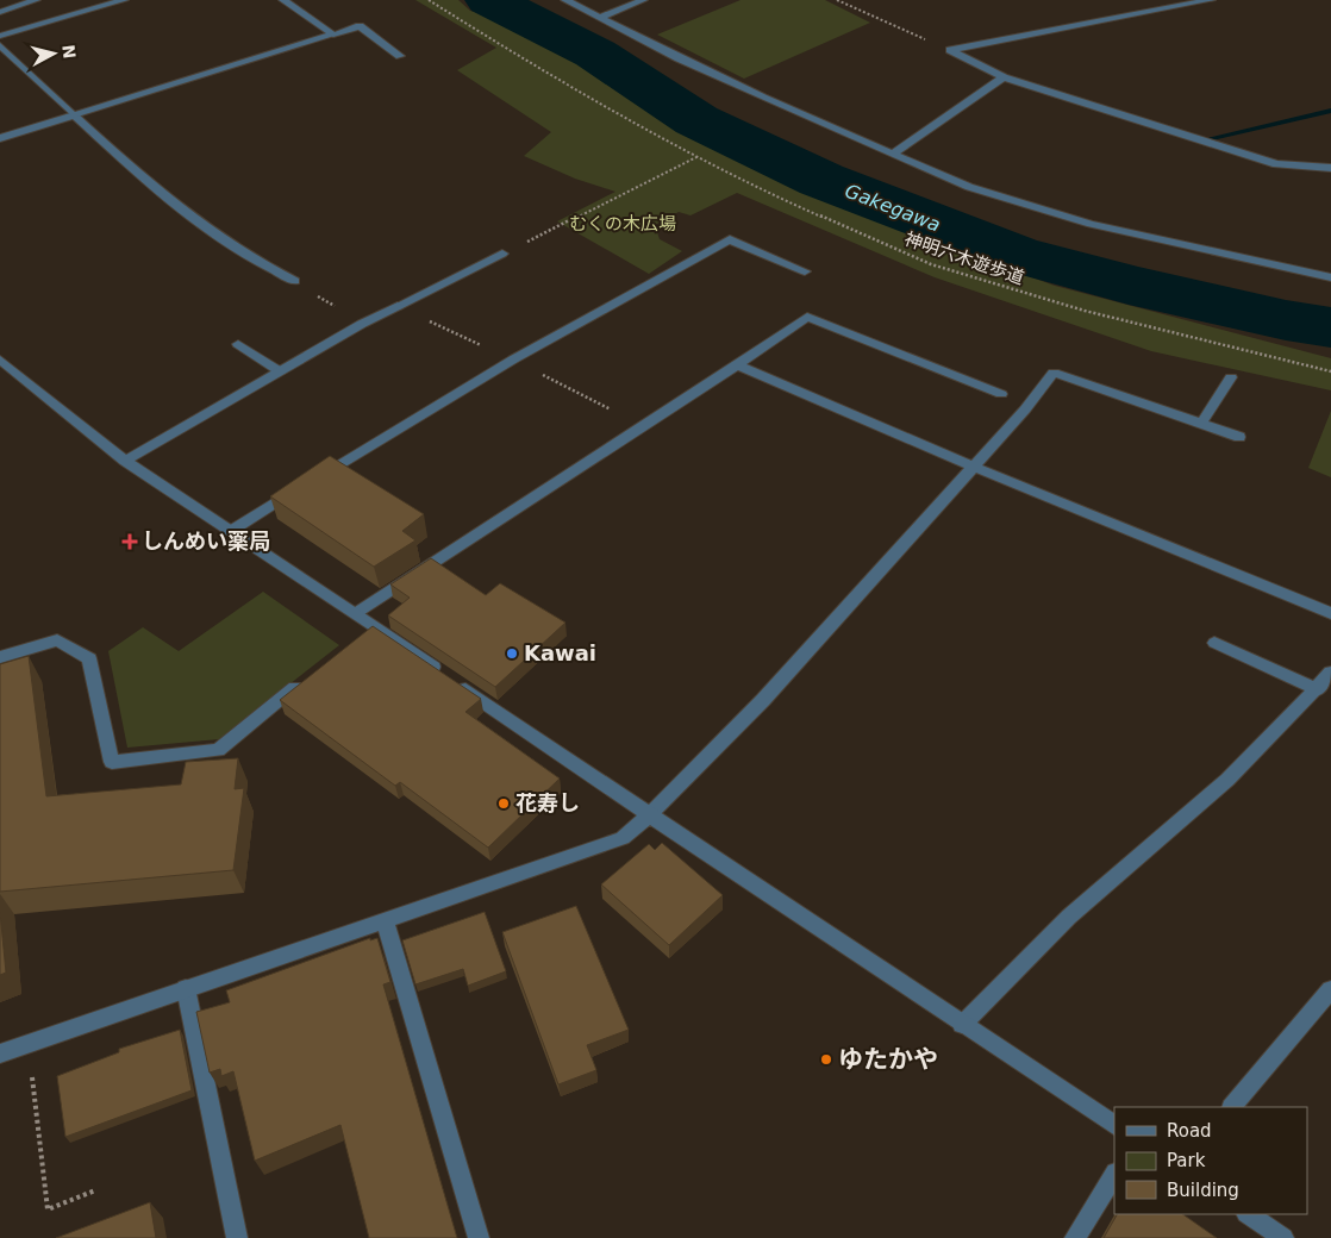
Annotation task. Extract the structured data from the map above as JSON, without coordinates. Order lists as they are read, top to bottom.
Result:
{
  "streets": {
    "path": ["神明六木遊歩道"]
  },
  "water": ["Gakegawa"],
  "parks": ["むくの木広場"],
  "places": {
    "health": ["しんめい薬局"],
    "other": ["Kawai", "花寿し", "ゆたかや"]
  },
  "legend": ["Road", "Park", "Building"],
  "north": "right"
}
